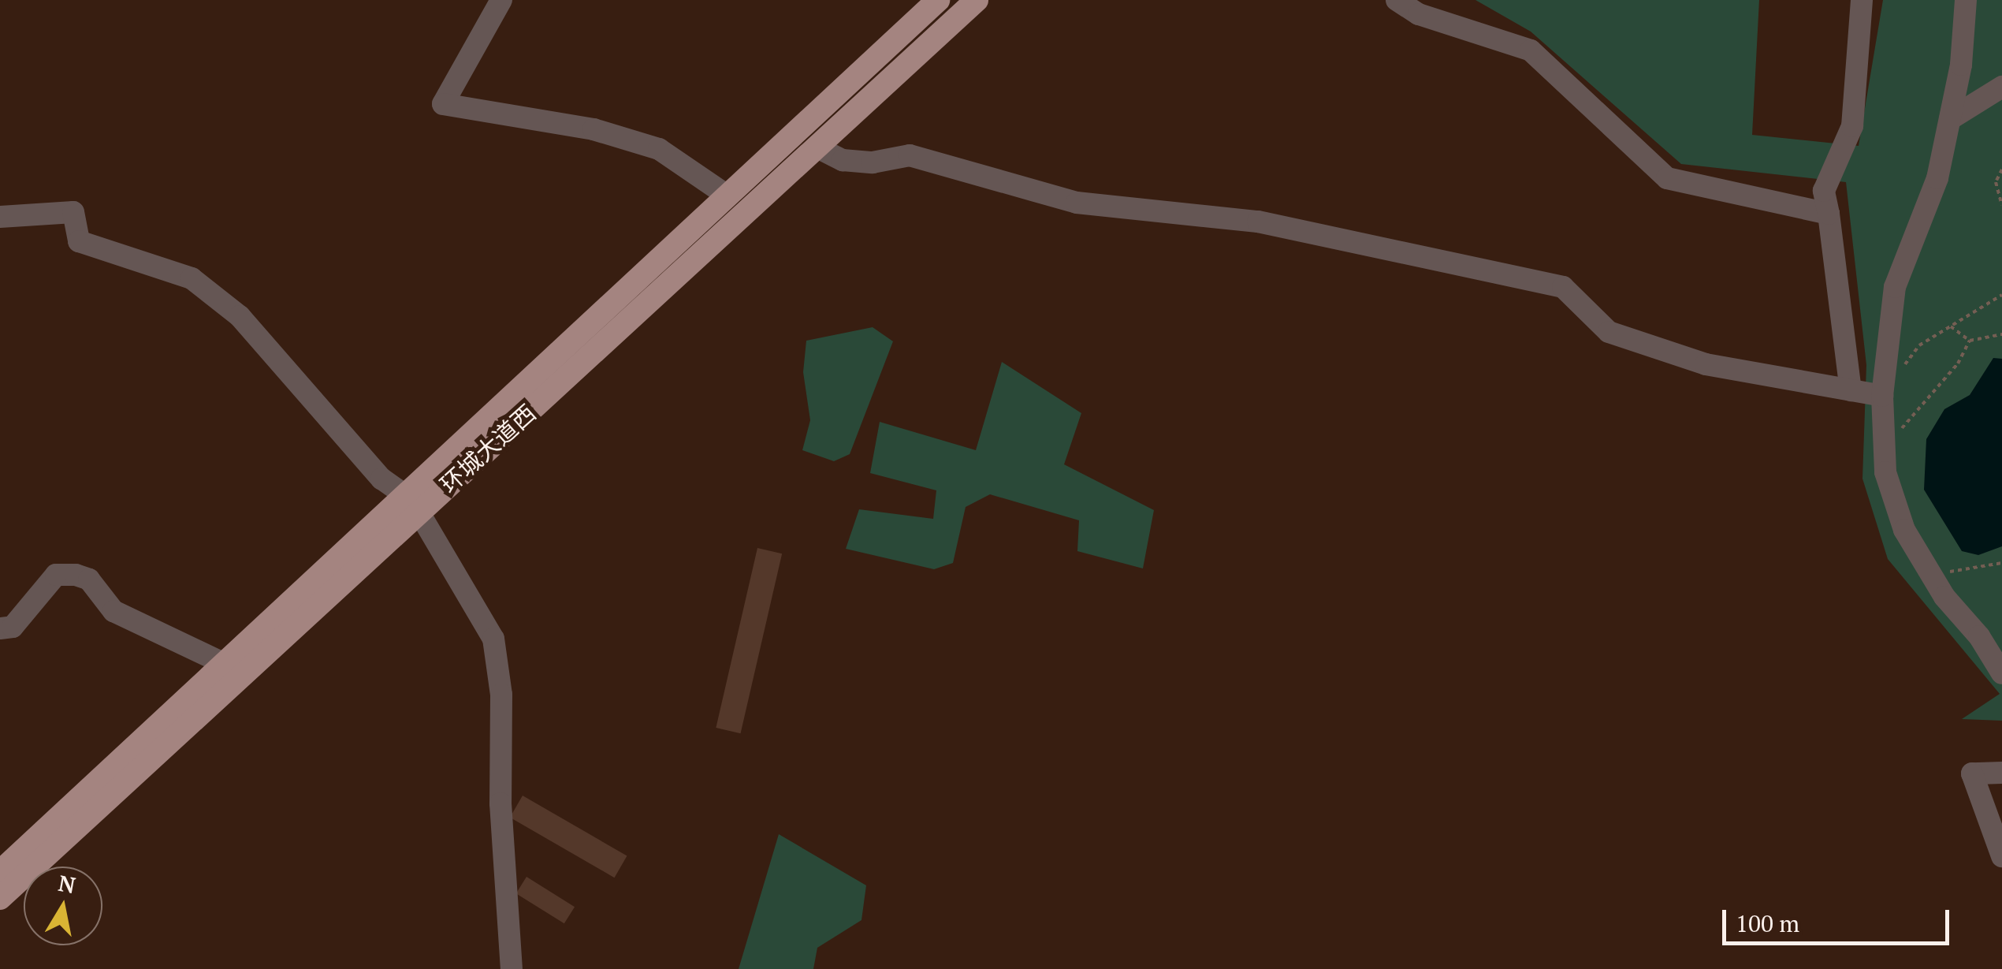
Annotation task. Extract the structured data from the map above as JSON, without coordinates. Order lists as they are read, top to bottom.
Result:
{
  "streets": {
    "main road": ["环城大道西"]
  },
  "scale_bar": "100 m",
  "north": "top"
}
